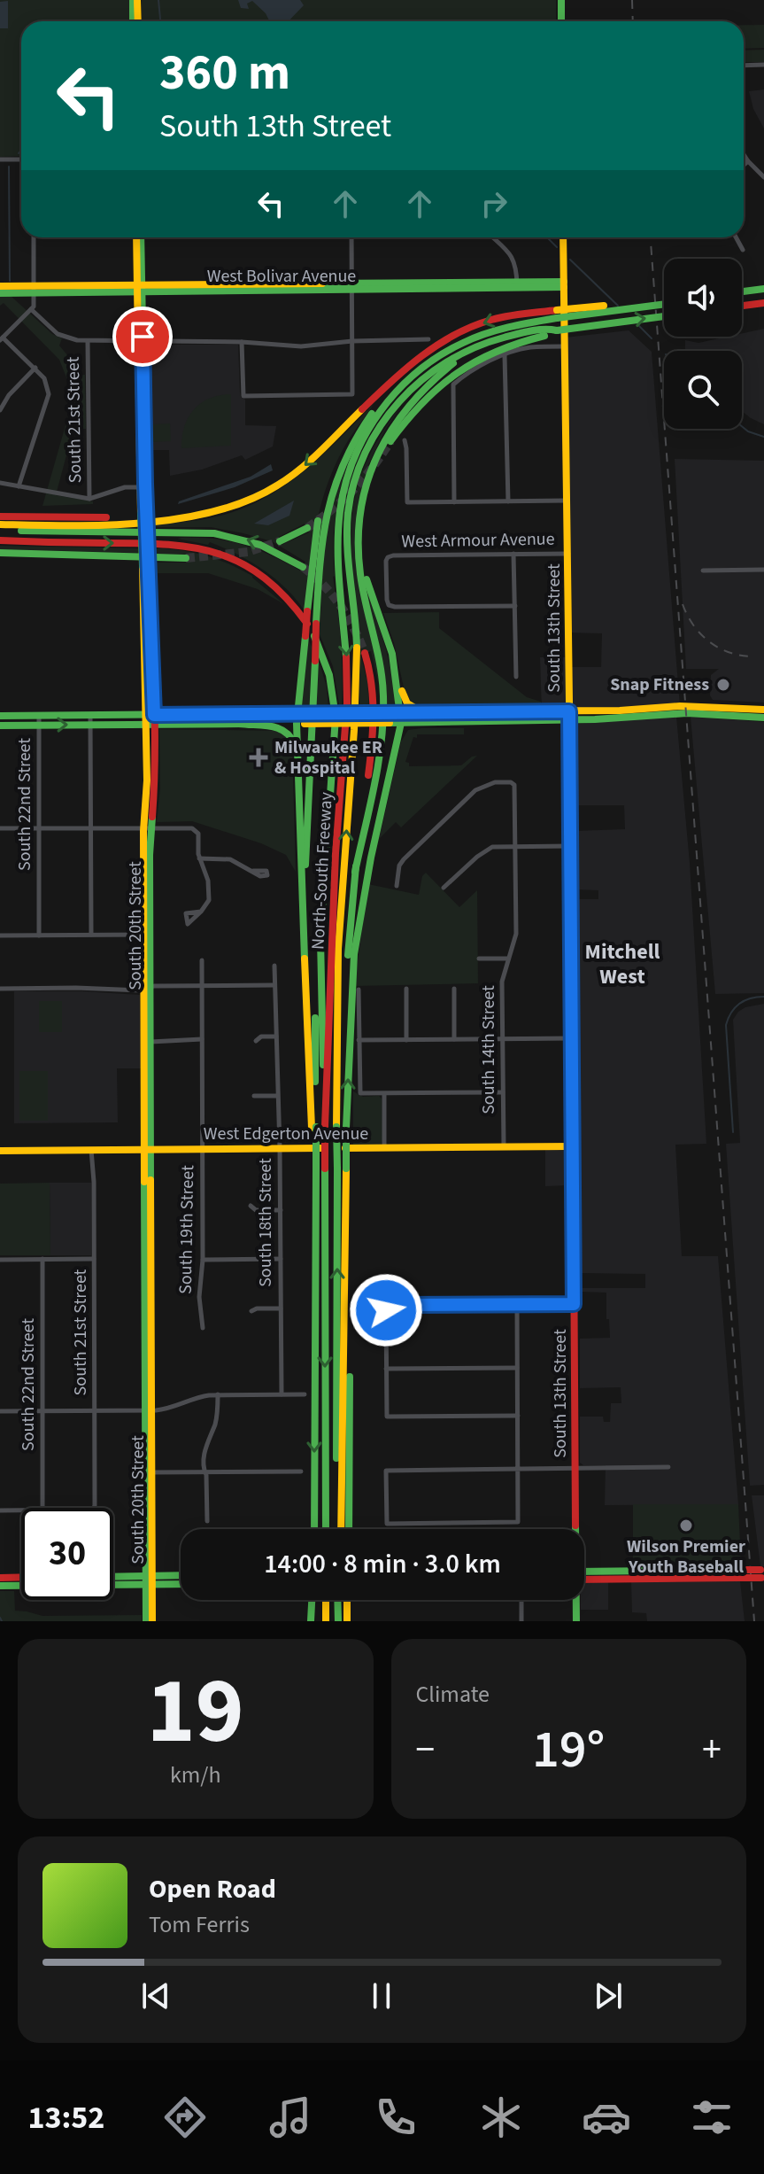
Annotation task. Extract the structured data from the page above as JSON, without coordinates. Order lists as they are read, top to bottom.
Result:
{
  "streets": {
    "main road": [
      "West Bolivar Avenue",
      "South 13th Street",
      "North-South Freeway",
      "South 20th Street",
      "West Edgerton Avenue"
    ],
    "street": [
      "South 21st Street",
      "West Armour Avenue",
      "South 22nd Street",
      "South 14th Street",
      "South 18th Street",
      "South 19th Street"
    ]
  },
  "crossings": [
    ["West Bolivar Avenue", "South 13th Street"],
    ["West Bolivar Avenue", "South 20th Street"],
    ["South 21st Street", "West Edgerton Avenue"],
    ["West Armour Avenue", "South 13th Street"],
    ["South 13th Street", "West Edgerton Avenue"],
    ["South 20th Street", "West Edgerton Avenue"],
    ["South 14th Street", "West Edgerton Avenue"],
    ["West Edgerton Avenue", "South 18th Street"],
    ["West Edgerton Avenue", "South 19th Street"]
  ],
  "districts": ["Mitchell West"],
  "places": {
    "other": ["Snap Fitness", "Wilson Premier Youth Baseball"],
    "health": ["Milwaukee ER & Hospital"]
  },
  "page": {
    "turn": ["360 m", "South 13th Street"],
    "limit": "30",
    "trip": "14:00 · 8 min · 3.0 km",
    "tile": [
      ["19", "km/h"],
      "Climate"
    ],
    "heat": ["−", "19°", "+"],
    "song": ["Open Road", "Tom Ferris"],
    "tabs": "13:52"
  }
}
